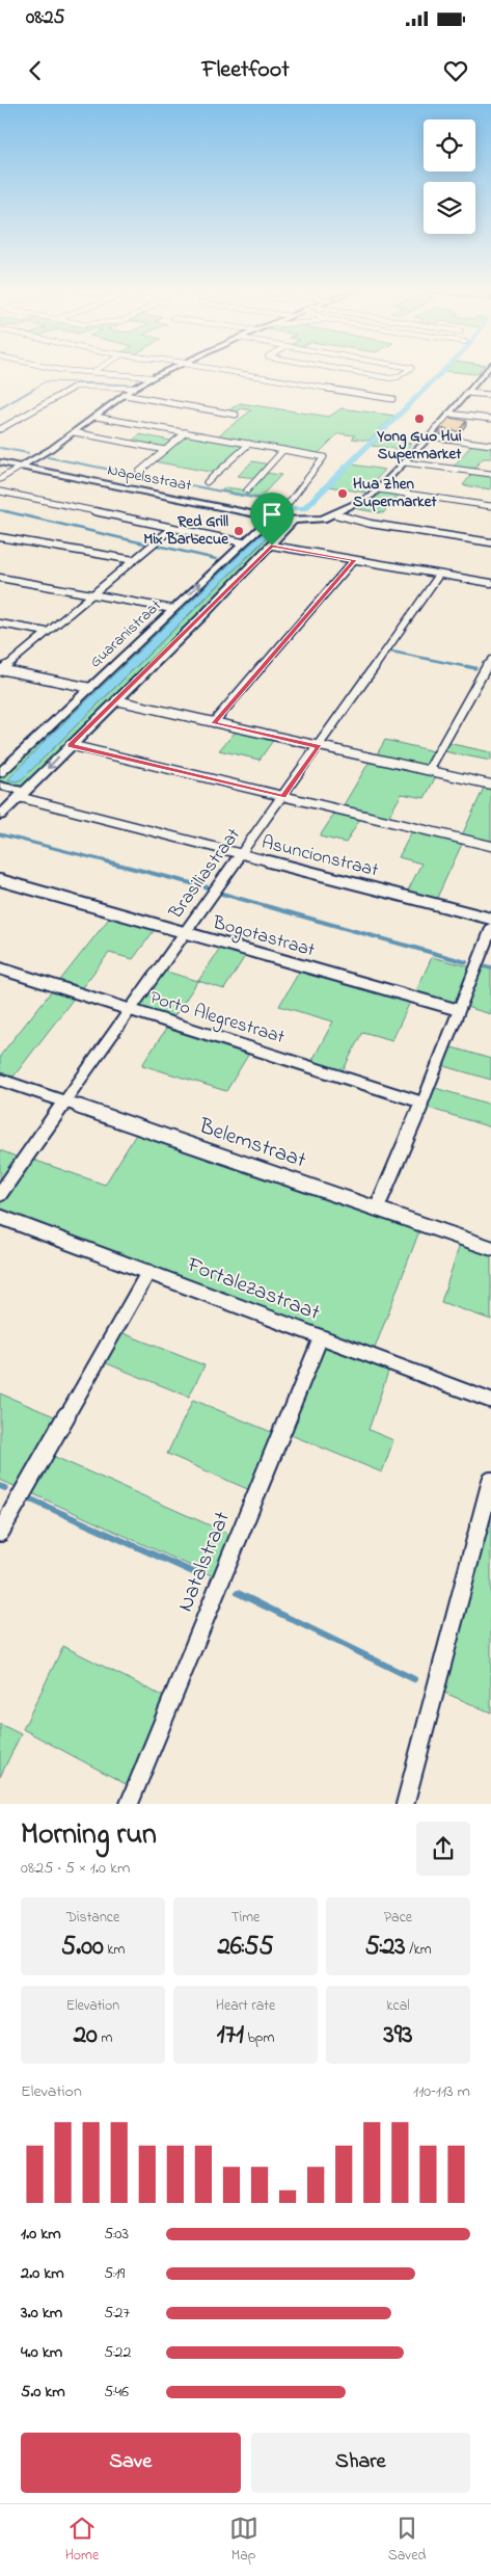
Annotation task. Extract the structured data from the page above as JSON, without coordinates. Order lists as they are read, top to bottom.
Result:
{
  "streets": {
    "street": [
      "Napelsstraat",
      "Guaranistraat",
      "Asuncionstraat",
      "Brasiliastraat",
      "Bogotastraat",
      "Porto Alegrestraat",
      "Belemstraat",
      "Fortalezastraat",
      "Natalstraat"
    ]
  },
  "crossings": [
    ["Napelsstraat", "Guaranistraat"],
    ["Asuncionstraat", "Brasiliastraat"],
    ["Brasiliastraat", "Bogotastraat"],
    ["Brasiliastraat", "Porto Alegrestraat"],
    ["Brasiliastraat", "Belemstraat"],
    ["Fortalezastraat", "Natalstraat"]
  ],
  "places": ["Yong Guo Hui Supermarket", "Hua Zhen Supermarket", "Red Grill Mix Barbecue"],
  "page": {
    "status": "08:25",
    "header": "Fleetfoot",
    "heading": ["Morning run", "08:25 · 5 × 1.0 km"],
    "stats": [
      ["Distance", "5.00 km"],
      ["Time", "26:55"],
      ["Pace", "5:23 /km"],
      ["Elevation", "20 m"],
      ["Heart rate", "171 bpm"],
      ["kcal", "393"]
    ],
    "chart": ["Elevation", "110–113 m"],
    "list": [
      {
        "name": "1.0 km",
        "note": "5:03"
      },
      {
        "name": "2.0 km",
        "note": "5:19"
      },
      {
        "name": "3.0 km",
        "note": "5:27"
      },
      {
        "name": "4.0 km",
        "note": "5:22"
      },
      {
        "name": "5.0 km",
        "note": "5:46"
      }
    ],
    "buttons": ["Save", "Share"],
    "tabs": ["Home", "Map", "Saved"]
  }
}
